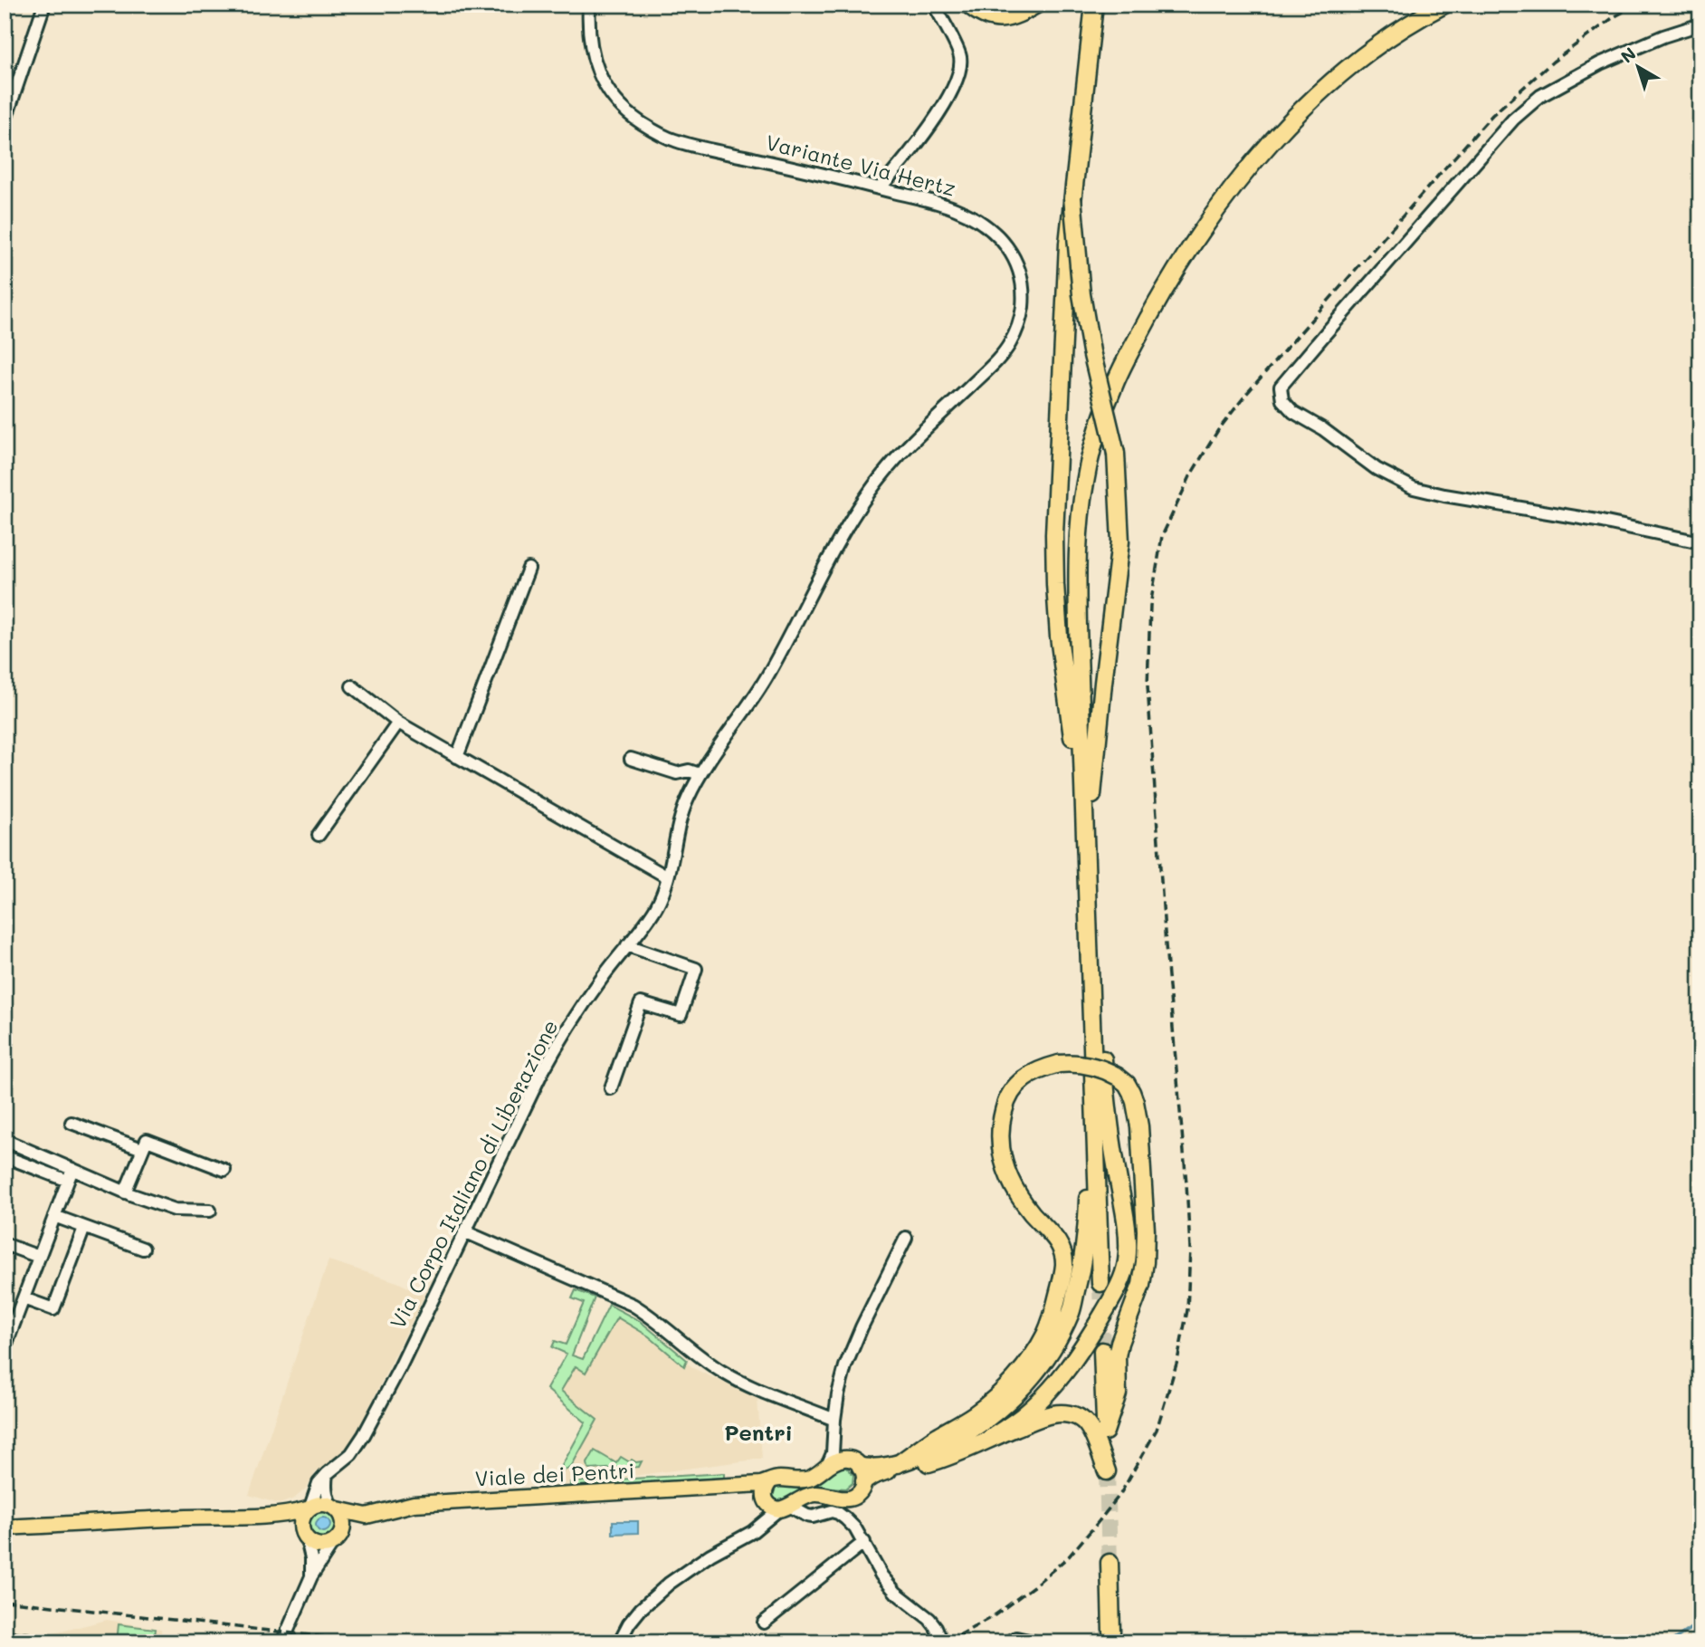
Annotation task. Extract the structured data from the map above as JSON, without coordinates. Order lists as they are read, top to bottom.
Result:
{
  "streets": {
    "main road": ["Viale dei Pentri"],
    "street": ["Variante Via Hertz", "Via Corpo Italiano di Liberazione"]
  },
  "crossings": [
    ["Variante Via Hertz", "Via Corpo Italiano di Liberazione"],
    ["Via Corpo Italiano di Liberazione", "Viale dei Pentri"]
  ],
  "districts": ["Pentri"],
  "north": "top left"
}
